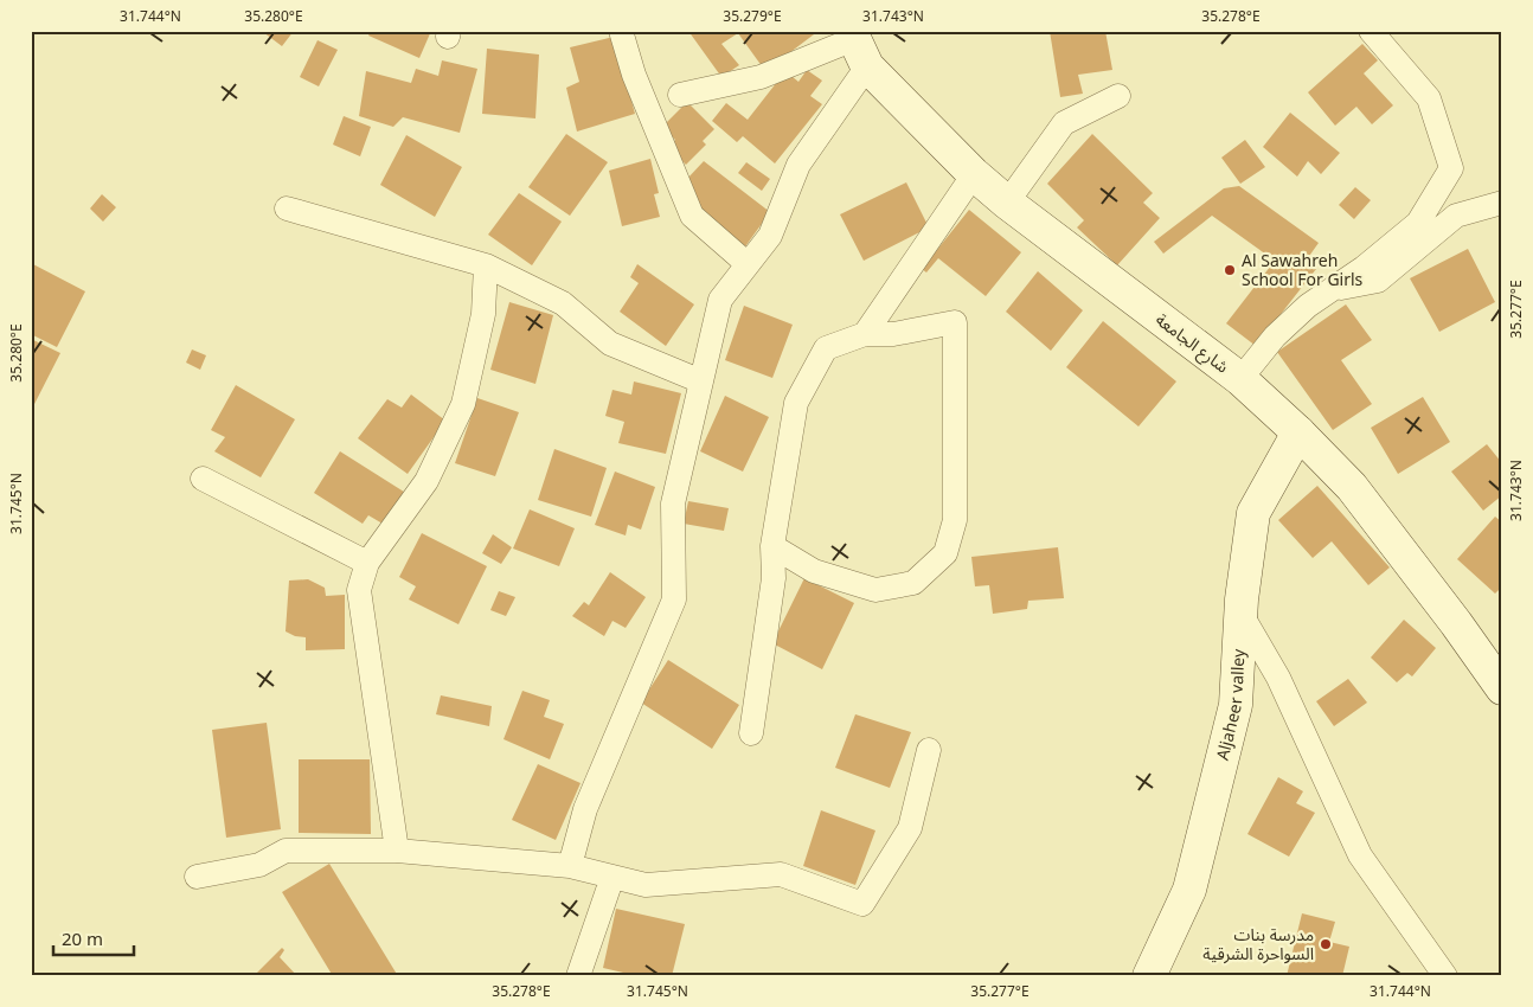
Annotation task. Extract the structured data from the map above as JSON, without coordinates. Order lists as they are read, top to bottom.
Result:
{
  "streets": {
    "main road": ["شارع الجامعة", "Aljaheer valley"]
  },
  "crossings": [
    ["شارع الجامعة", "Aljaheer valley"]
  ],
  "places": ["Al Sawahreh School For Girls", "مدرسة بنات السواحرة الشرقية"],
  "scale_bar": "20 m",
  "coordinates": [
    "31.744°N",
    "35.280°E",
    "35.279°E",
    "31.743°N",
    "35.278°E",
    "35.277°E",
    "31.745°N"
  ]
}
